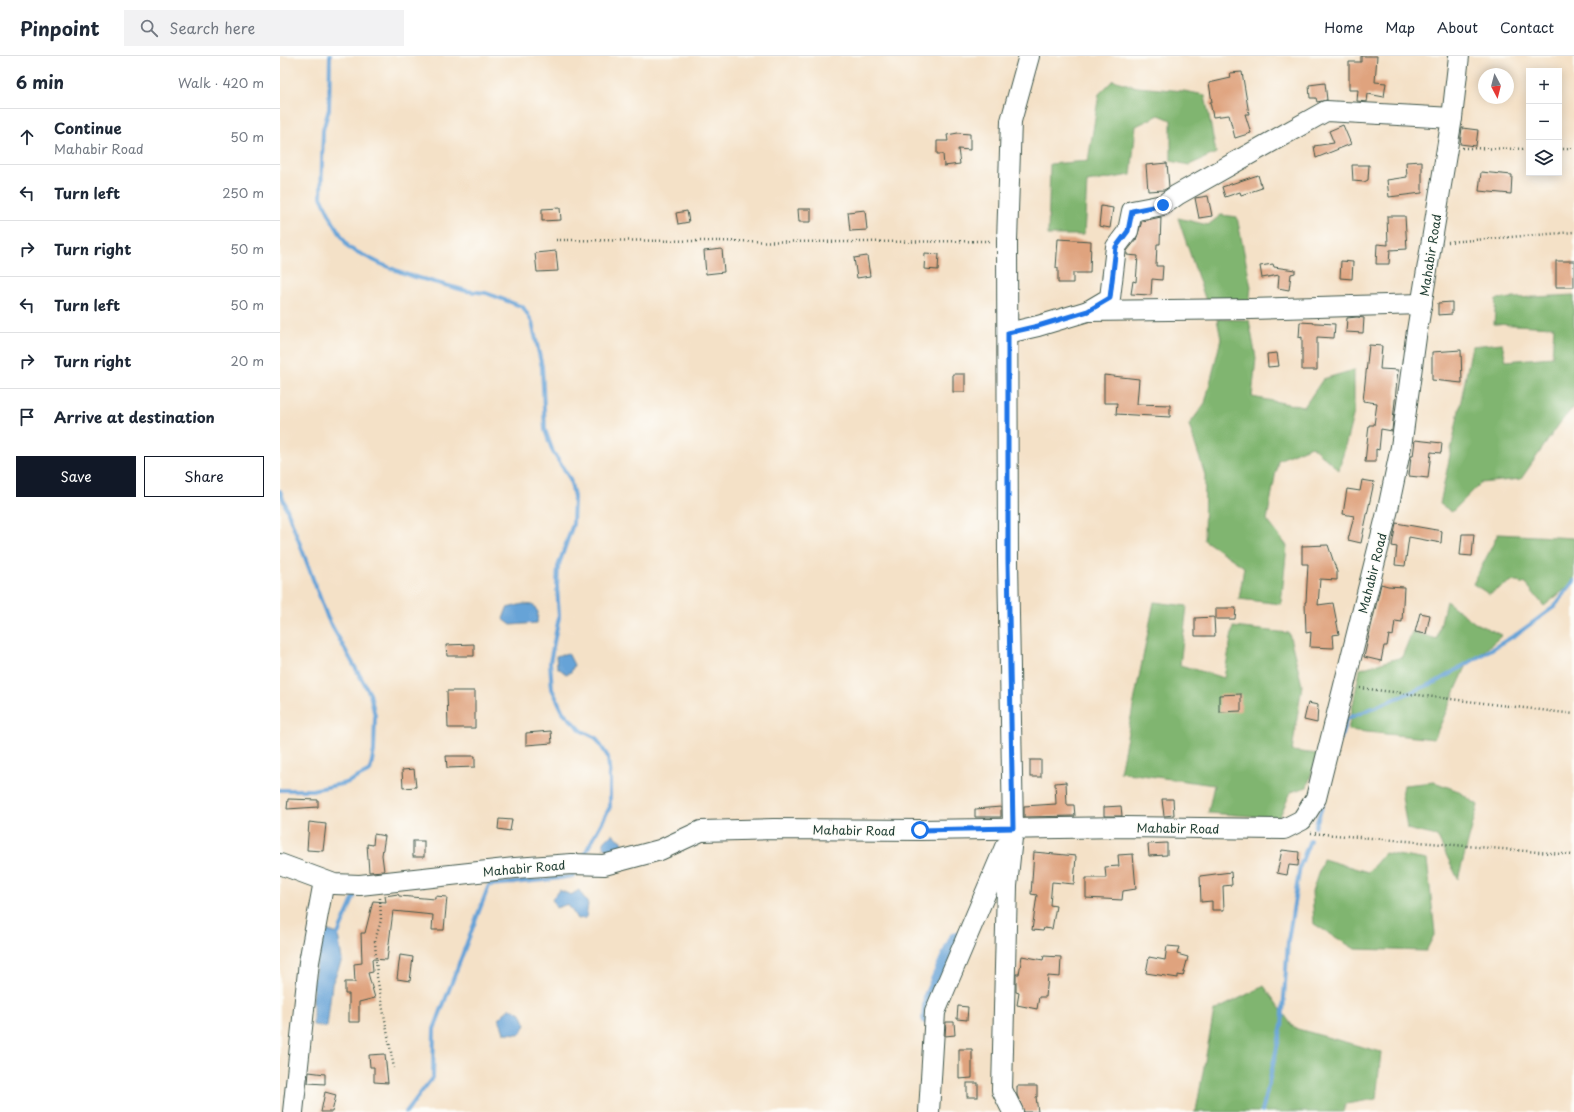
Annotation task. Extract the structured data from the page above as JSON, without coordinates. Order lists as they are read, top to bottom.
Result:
{
  "streets": {
    "street": ["Mahabir Road"]
  },
  "north": "bottom",
  "page": {
    "header": "Pinpoint",
    "search": "Search here",
    "nav": [
      "Home",
      "Map",
      "About",
      "Contact"
    ],
    "heading": ["6 min", "Walk · 420 m"],
    "map_buttons": ["+", "−"],
    "list": [
      ["Continue", "Mahabir Road", "50 m"],
      ["Turn left", "250 m"],
      ["Turn right", "50 m"],
      ["Turn left", "50 m"],
      ["Turn right", "20 m"],
      "Arrive at destination"
    ],
    "buttons": ["Save", "Share"]
  }
}
